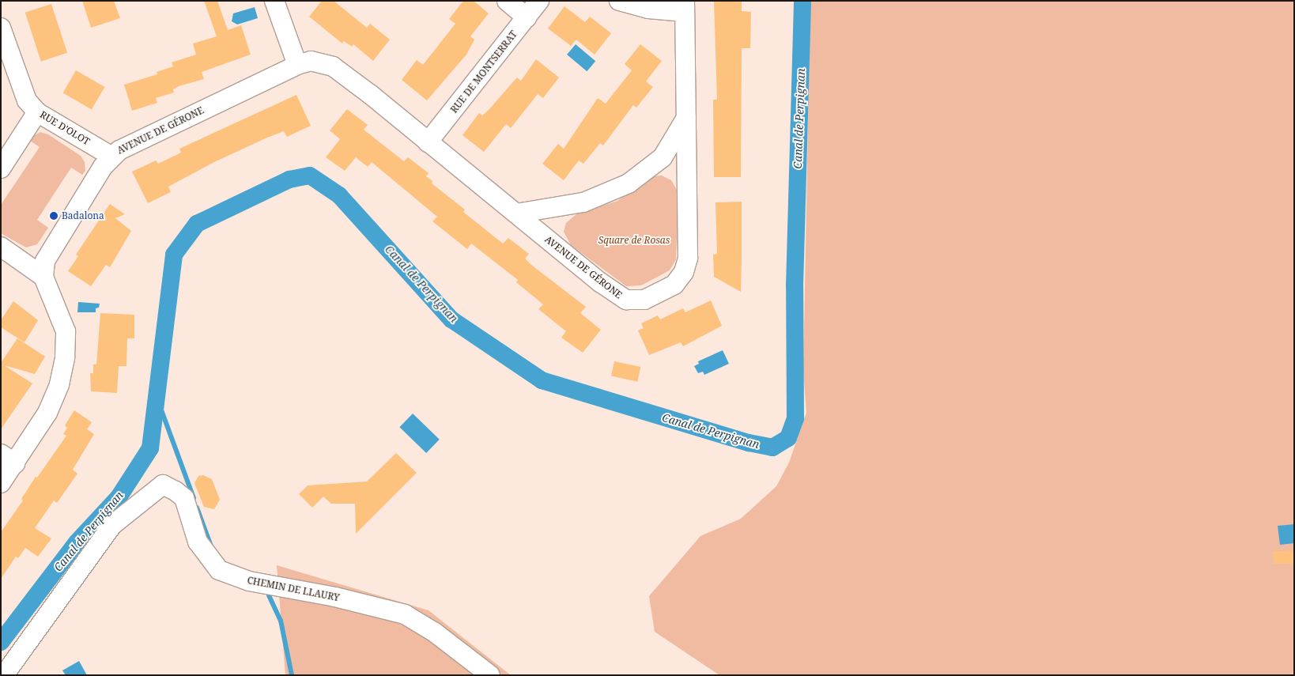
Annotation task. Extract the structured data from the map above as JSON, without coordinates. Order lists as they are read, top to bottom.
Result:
{
  "streets": {
    "street": [
      "RUE DE MONTSERRAT",
      "RUE D'OLOT",
      "AVENUE DE GÉRONE",
      "CHEMIN DE LLAURY"
    ]
  },
  "crossings": [
    ["RUE DE MONTSERRAT", "AVENUE DE GÉRONE"],
    ["RUE D'OLOT", "AVENUE DE GÉRONE"]
  ],
  "water": ["Canal de Perpignan"],
  "parks": ["Square de Rosas"],
  "places": ["Badalona"]
}
